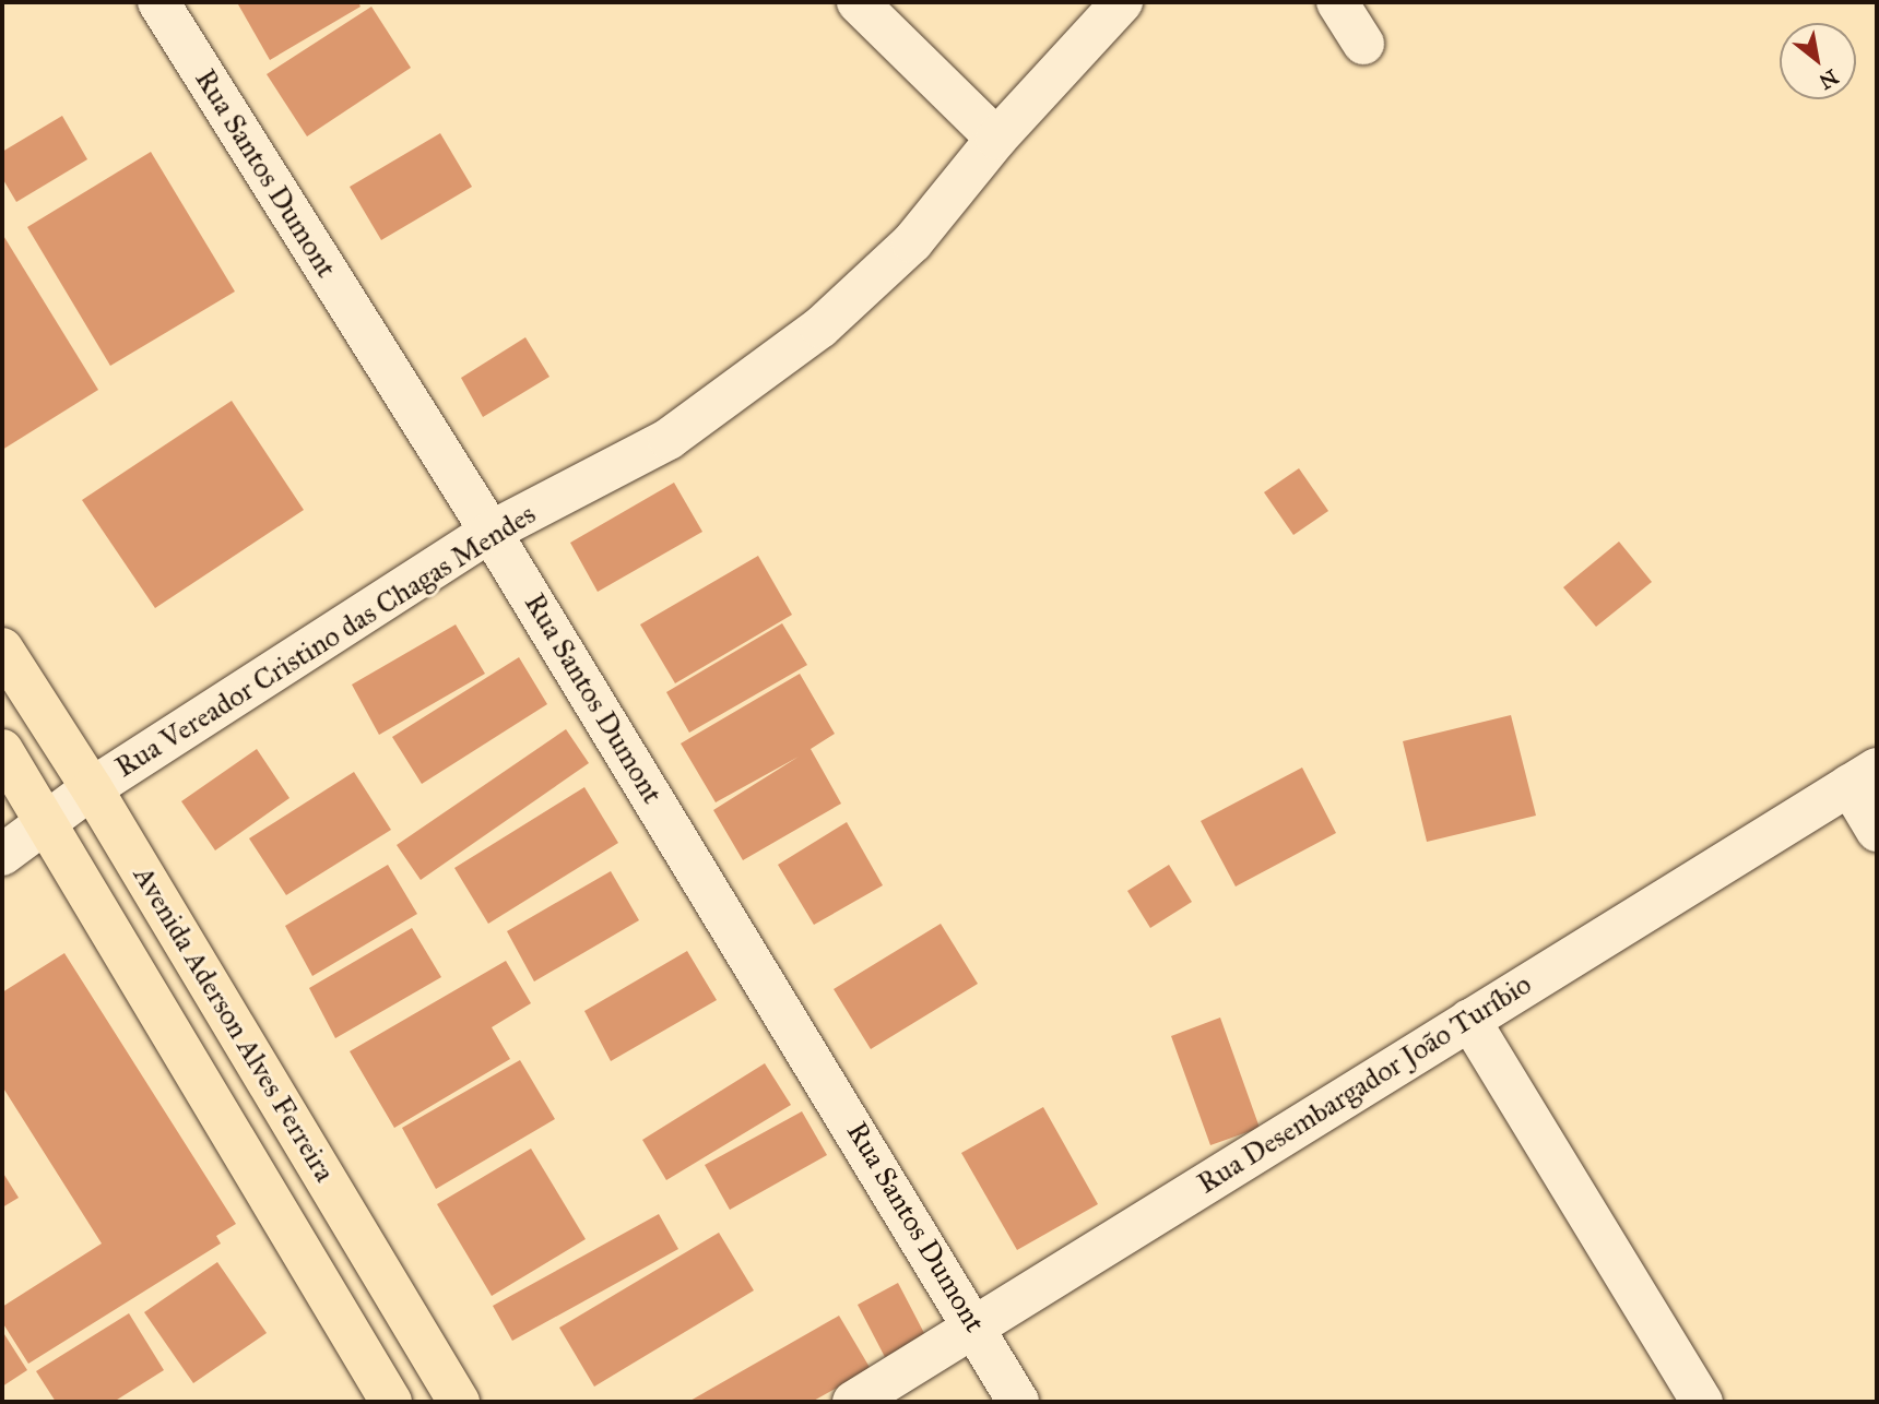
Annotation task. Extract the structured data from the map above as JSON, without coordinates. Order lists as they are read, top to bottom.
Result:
{
  "streets": {
    "main road": ["Avenida Aderson Alves Ferreira"],
    "street": ["Rua Santos Dumont", "Rua Vereador Cristino das Chagas Mendes", "Rua Desembargador João Turíbio"]
  },
  "crossings": [
    ["Rua Santos Dumont", "Rua Vereador Cristino das Chagas Mendes"],
    ["Rua Santos Dumont", "Rua Desembargador João Turíbio"],
    ["Rua Vereador Cristino das Chagas Mendes", "Avenida Aderson Alves Ferreira"]
  ],
  "north": "bottom right"
}
